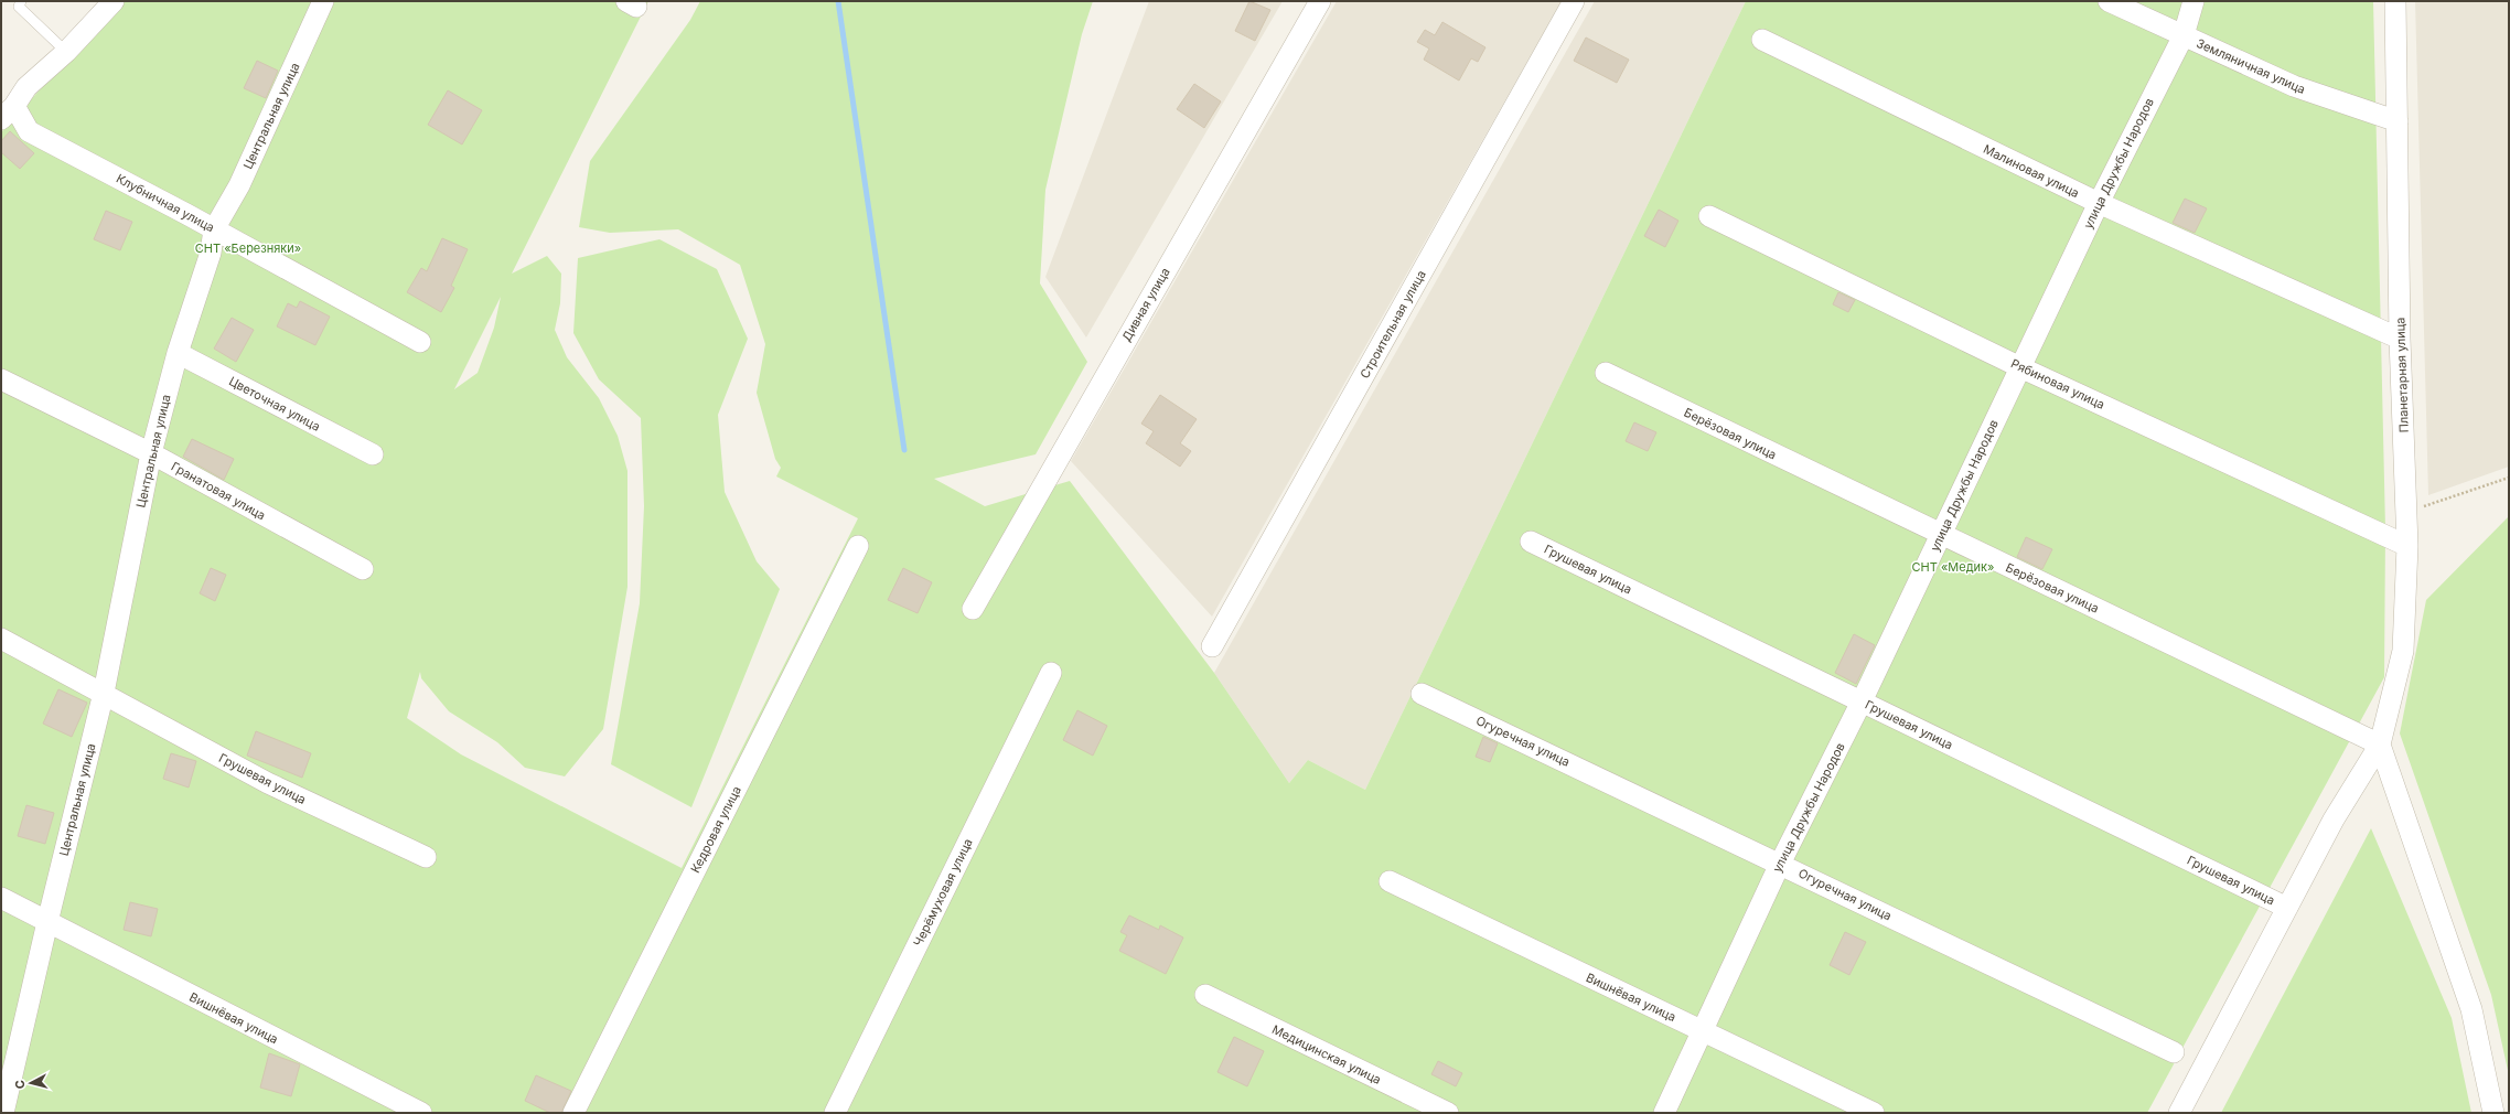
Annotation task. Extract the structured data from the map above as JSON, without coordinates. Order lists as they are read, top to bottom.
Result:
{
  "streets": {
    "street": [
      "Земляничная улица",
      "Центральная улица",
      "улица Дружбы Народов",
      "Малиновая улица",
      "Клубничная улица",
      "Дивная улица",
      "Строительная улица",
      "Планетарная улица",
      "Рябиновая улица",
      "Цветочная улица",
      "Берёзовая улица",
      "Гранатовая улица",
      "Грушевая улица",
      "Огуречная улица",
      "Кедровая улица",
      "Черёмуховая улица",
      "Вишнёвая улица",
      "Медицинская улица"
    ]
  },
  "crossings": [
    ["Земляничная улица", "улица Дружбы Народов"],
    ["Земляничная улица", "Планетарная улица"],
    ["Центральная улица", "Клубничная улица"],
    ["Центральная улица", "Цветочная улица"],
    ["Центральная улица", "Гранатовая улица"],
    ["Центральная улица", "Грушевая улица"],
    ["Центральная улица", "Вишнёвая улица"],
    ["улица Дружбы Народов", "Малиновая улица"],
    ["улица Дружбы Народов", "Рябиновая улица"],
    ["улица Дружбы Народов", "Берёзовая улица"],
    ["улица Дружбы Народов", "Грушевая улица"],
    ["улица Дружбы Народов", "Огуречная улица"],
    ["улица Дружбы Народов", "Вишнёвая улица"],
    ["Малиновая улица", "Планетарная улица"],
    ["Планетарная улица", "Рябиновая улица"],
    ["Планетарная улица", "Берёзовая улица"],
    ["Планетарная улица", "Грушевая улица"]
  ],
  "parks": ["СНТ «Березняки»", "СНТ «Медик»"],
  "north": "left"
}
